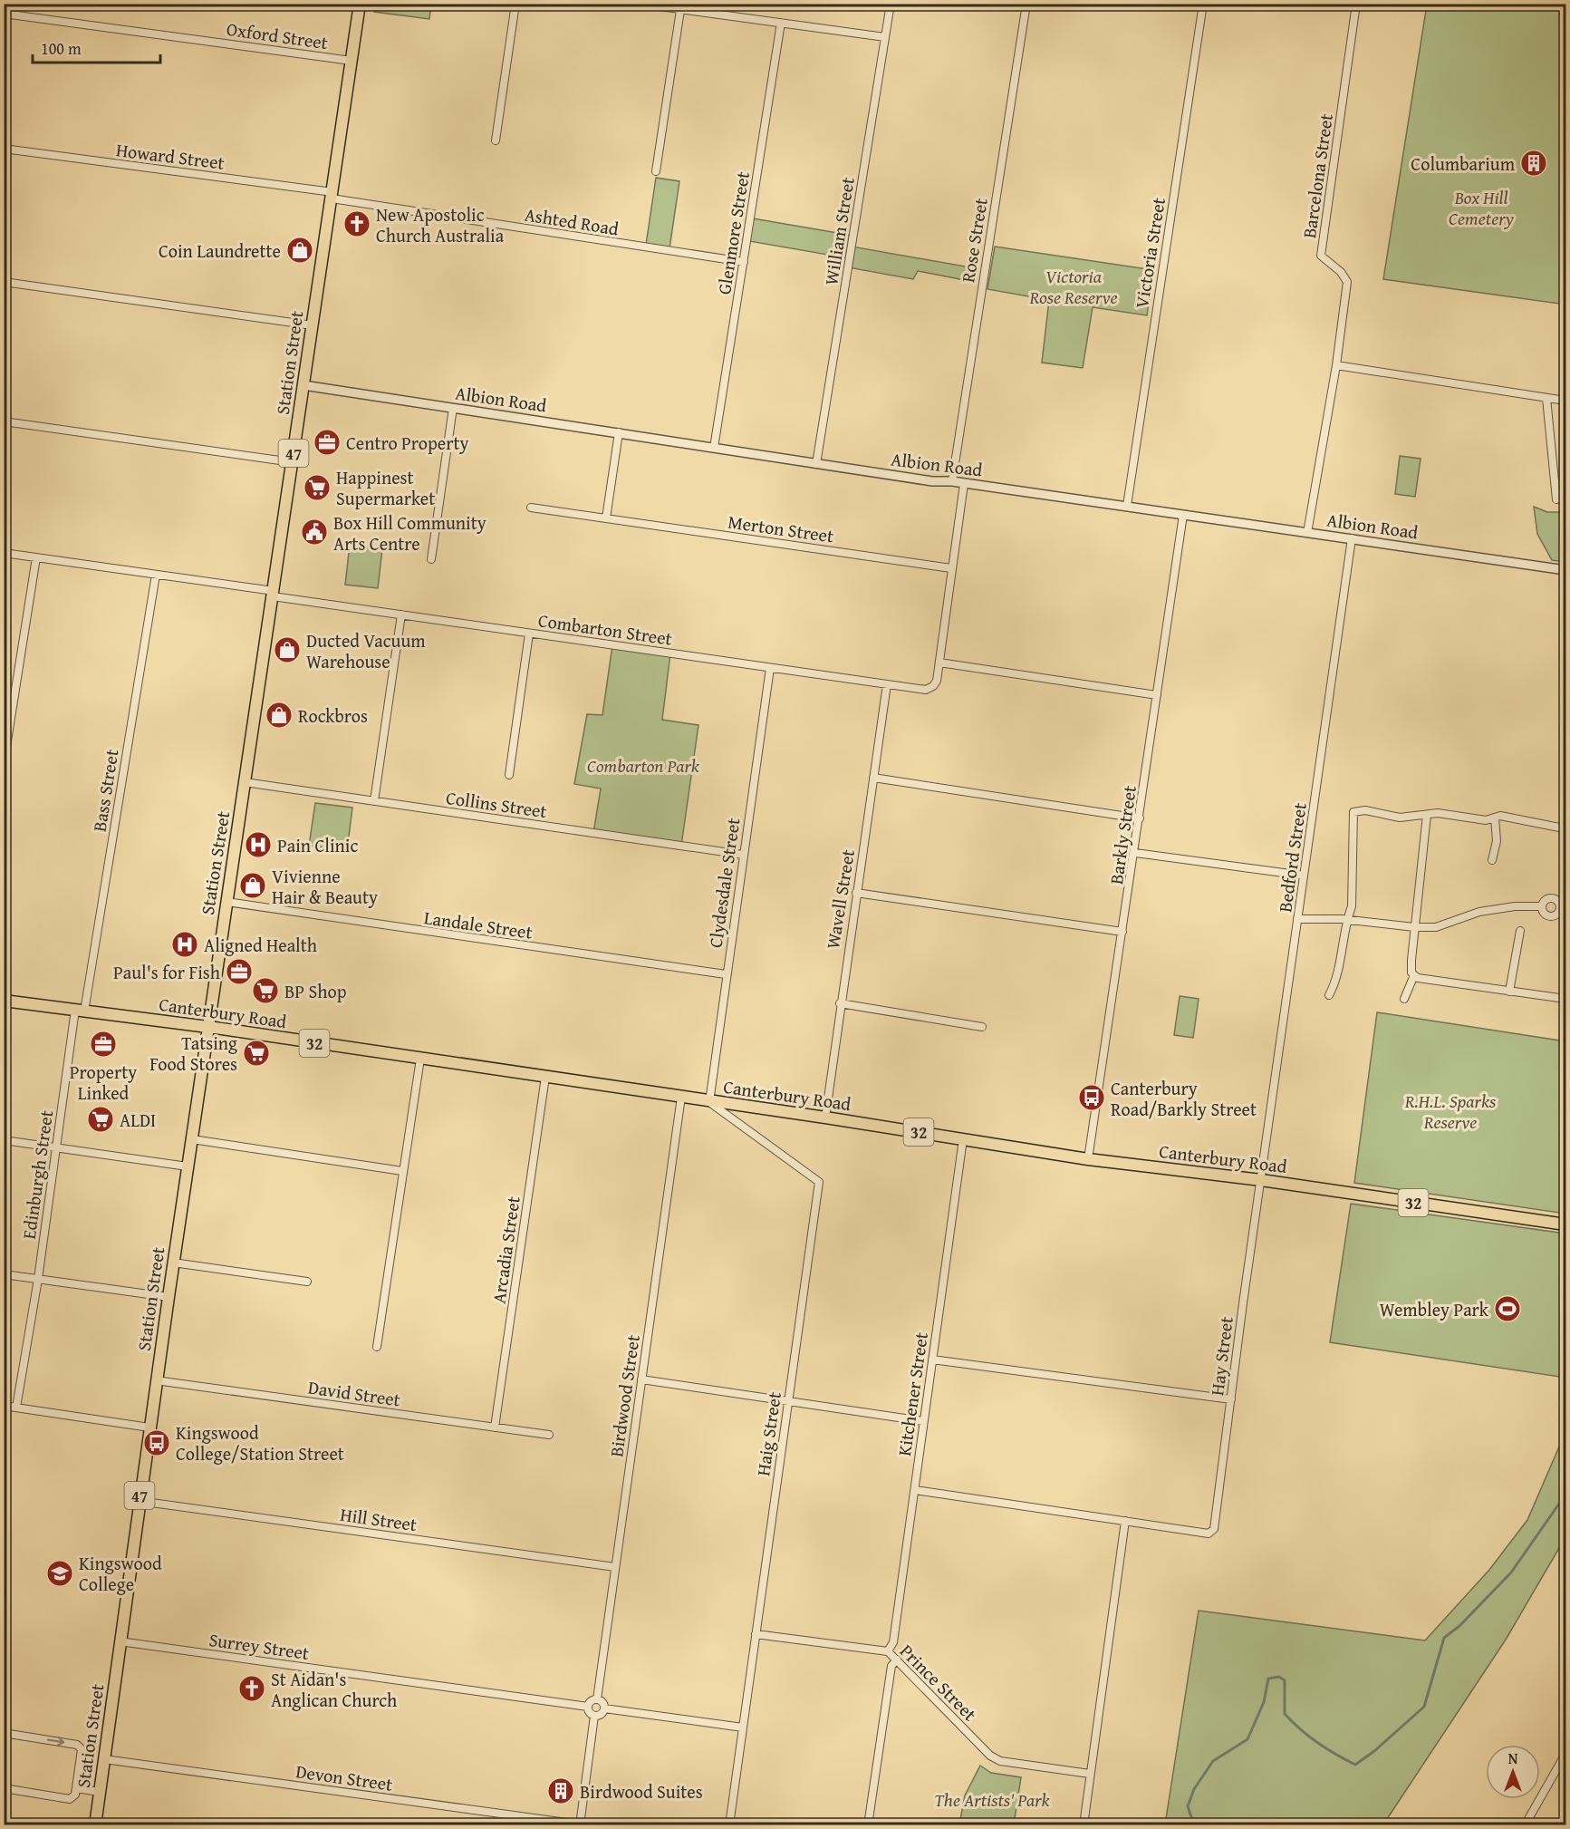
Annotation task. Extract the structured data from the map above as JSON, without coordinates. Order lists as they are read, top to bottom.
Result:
{
  "streets": {
    "main road": [
      "Station Street",
      "47",
      "Canterbury Road",
      "32"
    ],
    "street": [
      "Oxford Street",
      "Howard Street",
      "Barcelona Street",
      "Ashted Road",
      "William Street",
      "Glenmore Street",
      "Rose Street",
      "Victoria Street",
      "Albion Road",
      "Merton Street",
      "Combarton Street",
      "Bass Street",
      "Collins Street",
      "Barkly Street",
      "Bedford Street",
      "Clydesdale Street",
      "Wavell Street",
      "Landale Street",
      "Edinburgh Street",
      "Arcadia Street",
      "Hay Street",
      "David Street",
      "Kitchener Street",
      "Birdwood Street",
      "Haig Street",
      "Hill Street",
      "Surrey Street",
      "Prince Street",
      "Devon Street"
    ]
  },
  "crossings": [
    ["Oxford Street", "Station Street"],
    ["Howard Street", "Ashted Road"],
    ["Howard Street", "Station Street"],
    ["Barcelona Street", "Albion Road"],
    ["Ashted Road", "Glenmore Street"],
    ["Ashted Road", "Station Street"],
    ["William Street", "Albion Road"],
    ["Glenmore Street", "Albion Road"],
    ["Rose Street", "Albion Road"],
    ["Victoria Street", "Albion Road"],
    ["Station Street", "Albion Road"],
    ["Station Street", "Combarton Street"],
    ["Station Street", "Collins Street"],
    ["Station Street", "Landale Street"],
    ["Station Street", "Canterbury Road"],
    ["Station Street", "David Street"],
    ["Station Street", "Hill Street"],
    ["Station Street", "Surrey Street"],
    ["Station Street", "Devon Street"],
    ["Albion Road", "Barkly Street"],
    ["Albion Road", "Bedford Street"],
    ["Combarton Street", "Bass Street"],
    ["Combarton Street", "Clydesdale Street"],
    ["Combarton Street", "Wavell Street"],
    ["Bass Street", "Canterbury Road"],
    ["Bass Street", "Edinburgh Street"],
    ["Collins Street", "Clydesdale Street"],
    ["Barkly Street", "Canterbury Road"],
    ["Bedford Street", "Canterbury Road"],
    ["Bedford Street", "Hay Street"],
    ["Clydesdale Street", "Landale Street"],
    ["Clydesdale Street", "Canterbury Road"],
    ["Clydesdale Street", "Haig Street"],
    ["Wavell Street", "Canterbury Road"],
    ["Canterbury Road", "Edinburgh Street"],
    ["Canterbury Road", "Arcadia Street"],
    ["Canterbury Road", "Hay Street"],
    ["Canterbury Road", "Kitchener Street"],
    ["Canterbury Road", "Birdwood Street"],
    ["Canterbury Road", "Haig Street"],
    ["Arcadia Street", "David Street"],
    ["Kitchener Street", "Prince Street"],
    ["Birdwood Street", "Hill Street"],
    ["Birdwood Street", "Surrey Street"],
    ["Haig Street", "Prince Street"]
  ],
  "parks": [
    "Box Hill Cemetery",
    "Victoria Rose Reserve",
    "Combarton Park",
    "R.H.L. Sparks Reserve",
    "The Artists' Park"
  ],
  "places": {
    "building": ["Columbarium", "Birdwood Suites"],
    "church": ["New Apostolic Church Australia", "St Aidan's Anglican Church"],
    "shop": [
      "Coin Laundrette",
      "Ducted Vacuum Warehouse",
      "Rockbros",
      "Vivienne Hair & Beauty"
    ],
    "office": ["Centro Property", "Paul's for Fish", "Property Linked"],
    "supermarket": [
      "Happinest Supermarket",
      "BP Shop",
      "Tatsing Food Stores",
      "ALDI"
    ],
    "public building": ["Box Hill Community Arts Centre"],
    "hospital": ["Pain Clinic", "Aligned Health"],
    "bus stop": ["Canterbury Road/Barkly Street", "Kingswood College/Station Street"],
    "sports": ["Wembley Park"],
    "school or university": ["Kingswood College"]
  },
  "scale_bar": "100 m",
  "north": "top"
}
